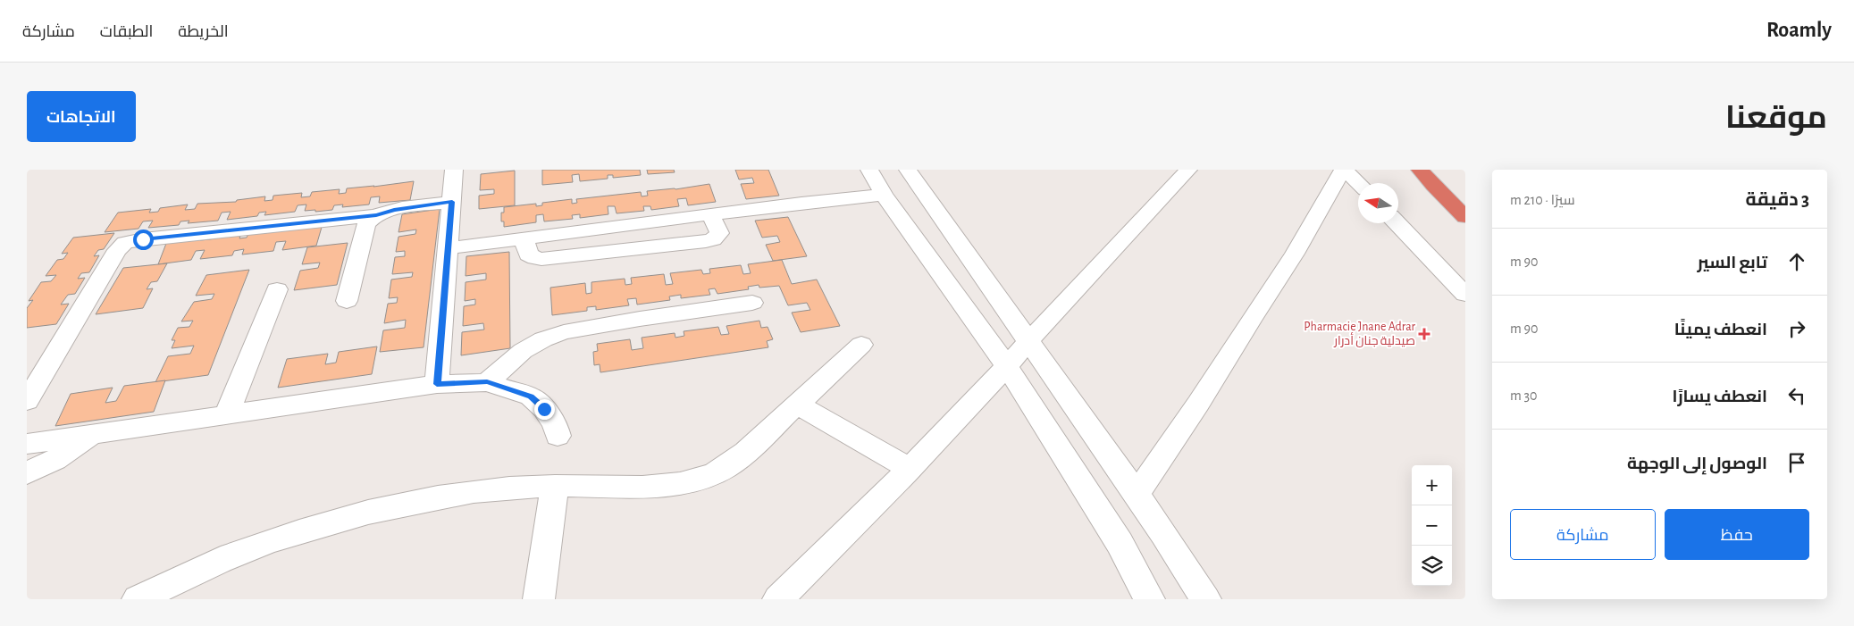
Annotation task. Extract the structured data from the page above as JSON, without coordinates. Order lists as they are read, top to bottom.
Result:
{
  "places": {
    "health": ["Pharmacie Jnane Adrar صيدلية جنان أدرار"]
  },
  "north": "left",
  "page": {
    "header": "Roamly",
    "nav": ["الخريطة", "الطبقات", "مشاركة"],
    "title": "موقعنا",
    "buttons": [
      "الاتجاهات",
      ["حفظ", "مشاركة"]
    ],
    "heading": ["3 دقيقة", "سيرًا · 210 m"],
    "list": [
      ["تابع السير", "90 m"],
      ["انعطف يمينًا", "90 m"],
      ["انعطف يسارًا", "30 m"],
      "الوصول إلى الوجهة"
    ],
    "map_buttons": ["+", "−"]
  }
}
